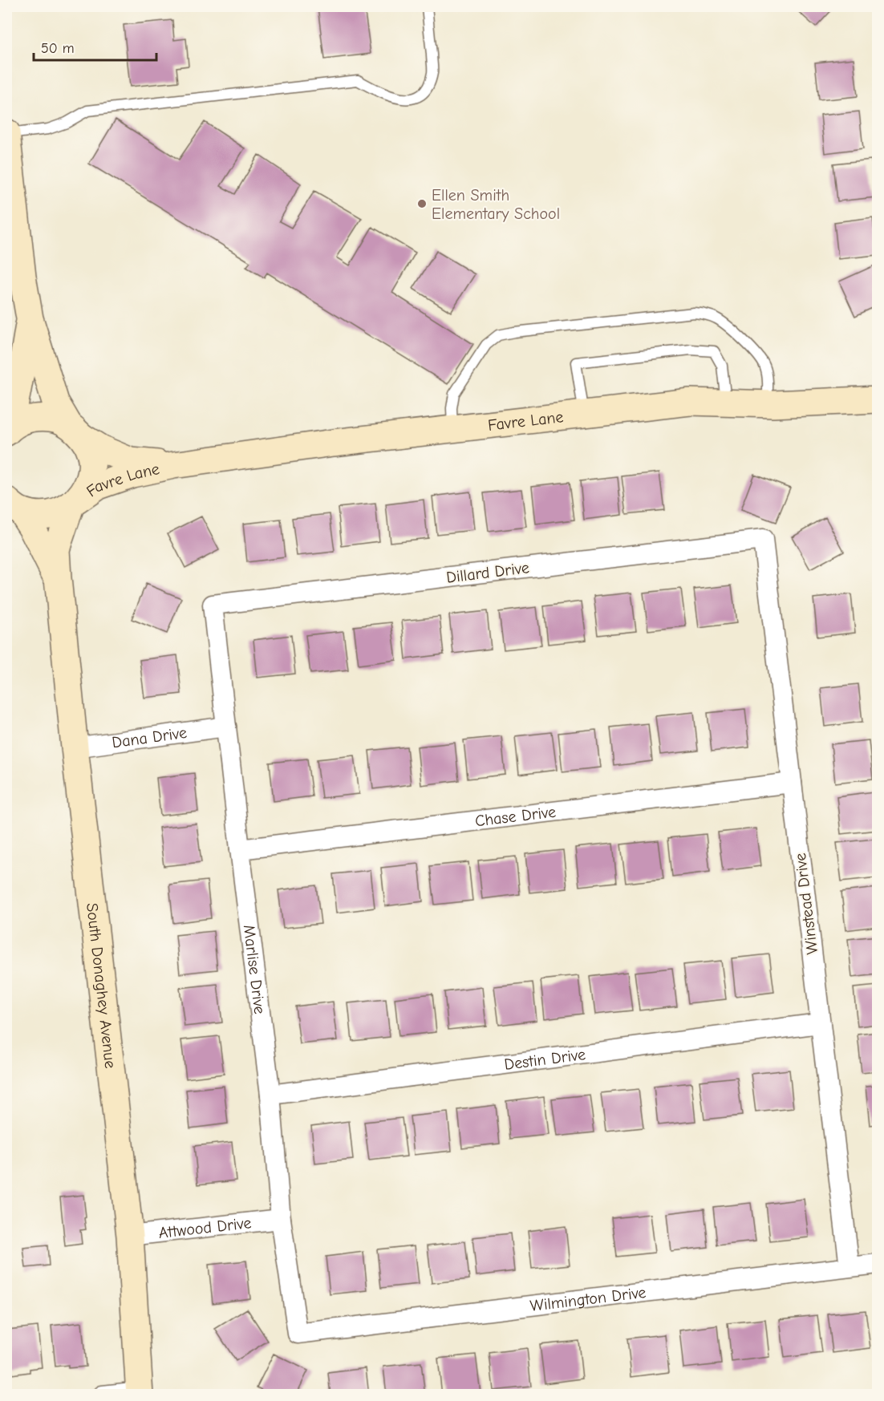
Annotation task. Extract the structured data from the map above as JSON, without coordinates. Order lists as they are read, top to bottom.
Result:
{
  "streets": {
    "street": [
      "Favre Lane",
      "Dillard Drive",
      "Dana Drive",
      "Chase Drive",
      "Winstead Drive",
      "Marlise Drive",
      "South Donaghey Avenue",
      "Destin Drive",
      "Attwood Drive",
      "Wilmington Drive"
    ]
  },
  "crossings": [
    ["Favre Lane", "South Donaghey Avenue"],
    ["Dillard Drive", "Winstead Drive"],
    ["Dillard Drive", "Marlise Drive"],
    ["Dana Drive", "Marlise Drive"],
    ["Dana Drive", "South Donaghey Avenue"],
    ["Chase Drive", "Winstead Drive"],
    ["Chase Drive", "Marlise Drive"],
    ["Winstead Drive", "Destin Drive"],
    ["Winstead Drive", "Wilmington Drive"],
    ["Marlise Drive", "Destin Drive"],
    ["Marlise Drive", "Attwood Drive"],
    ["Marlise Drive", "Wilmington Drive"],
    ["South Donaghey Avenue", "Attwood Drive"]
  ],
  "places": ["Ellen Smith Elementary School"],
  "scale_bar": "50 m"
}
